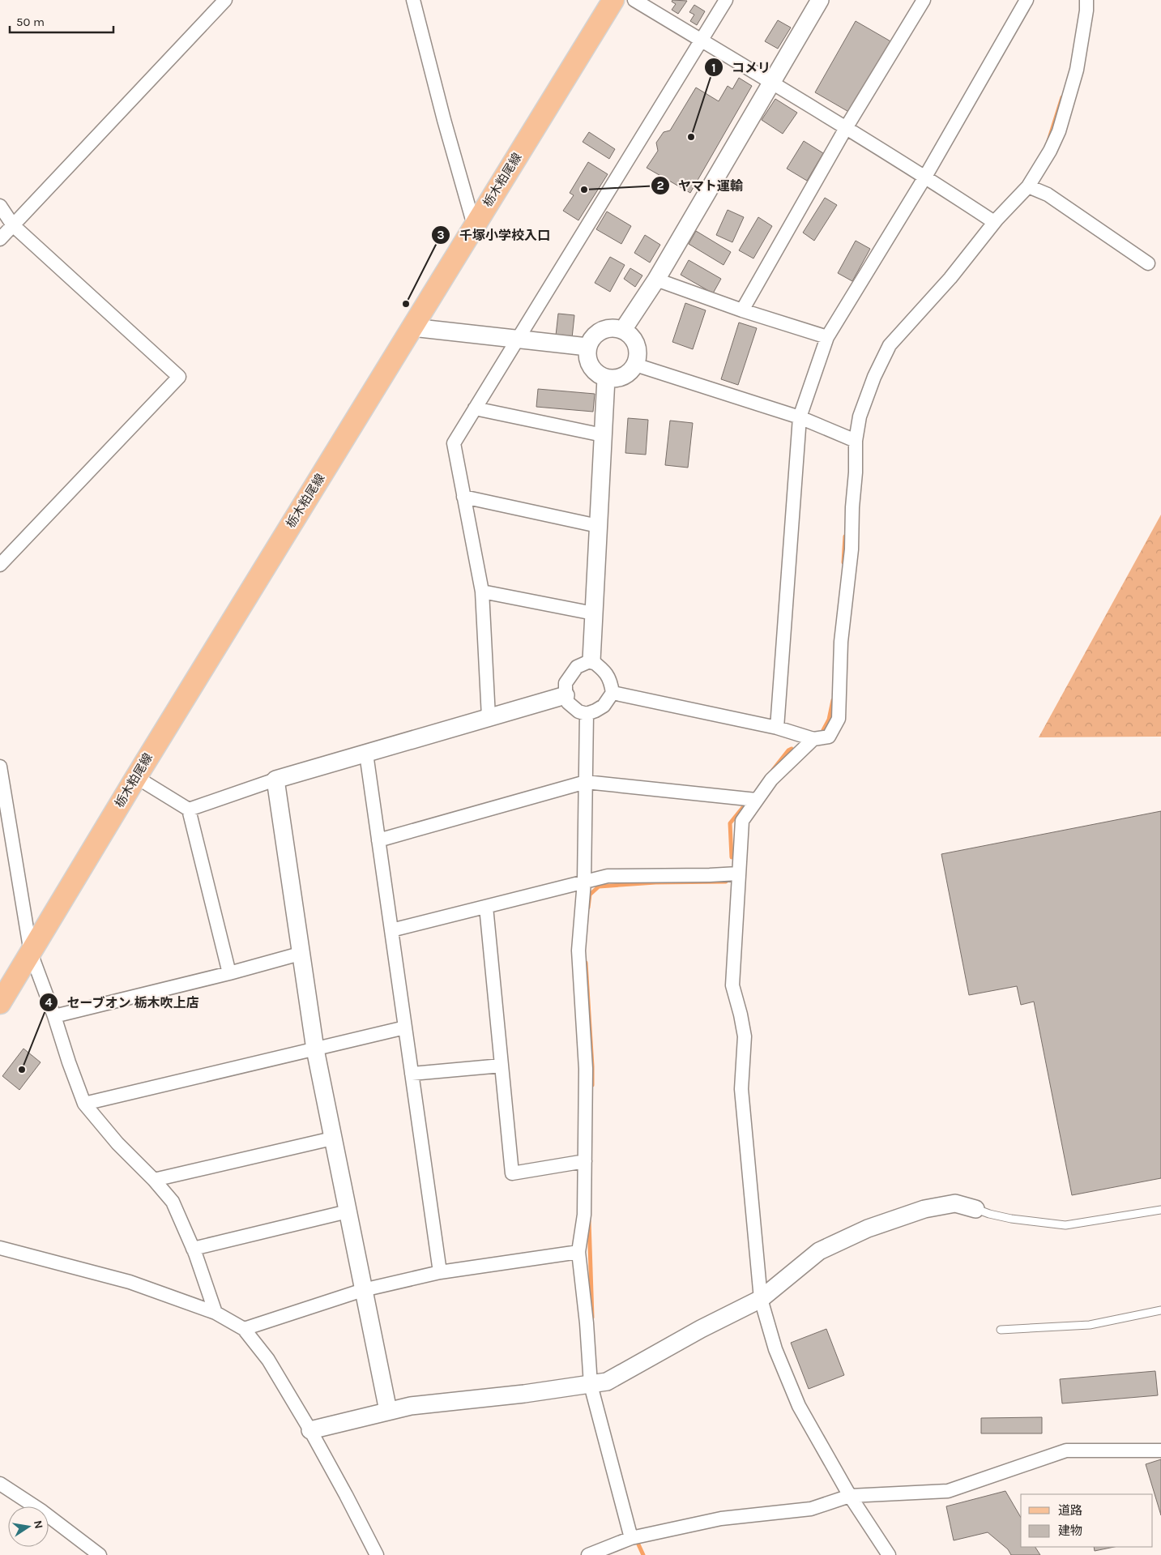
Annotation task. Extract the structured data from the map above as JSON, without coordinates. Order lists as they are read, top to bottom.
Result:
{
  "streets": {
    "main road": ["栃木粕尾線"]
  },
  "places": [
    "コメリ",
    "ヤマト運輸",
    "千塚小学校入口",
    "セーブオン 栃木吹上店"
  ],
  "legend": ["道路", "建物"],
  "scale_bar": "50 m",
  "north": "right"
}
